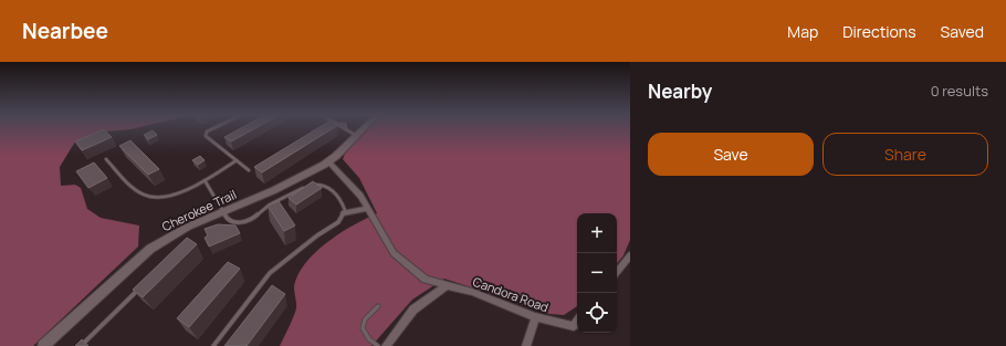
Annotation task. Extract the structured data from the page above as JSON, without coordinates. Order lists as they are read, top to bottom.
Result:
{
  "streets": {
    "street": ["Cherokee Trail", "Candora Road"]
  },
  "crossings": [
    ["Cherokee Trail", "Candora Road"]
  ],
  "page": {
    "header": "Nearbee",
    "nav": ["Map", "Directions", "Saved"],
    "heading": ["Nearby", "0 results"],
    "buttons": ["Save", "Share"],
    "map_buttons": ["+", "−"]
  }
}
